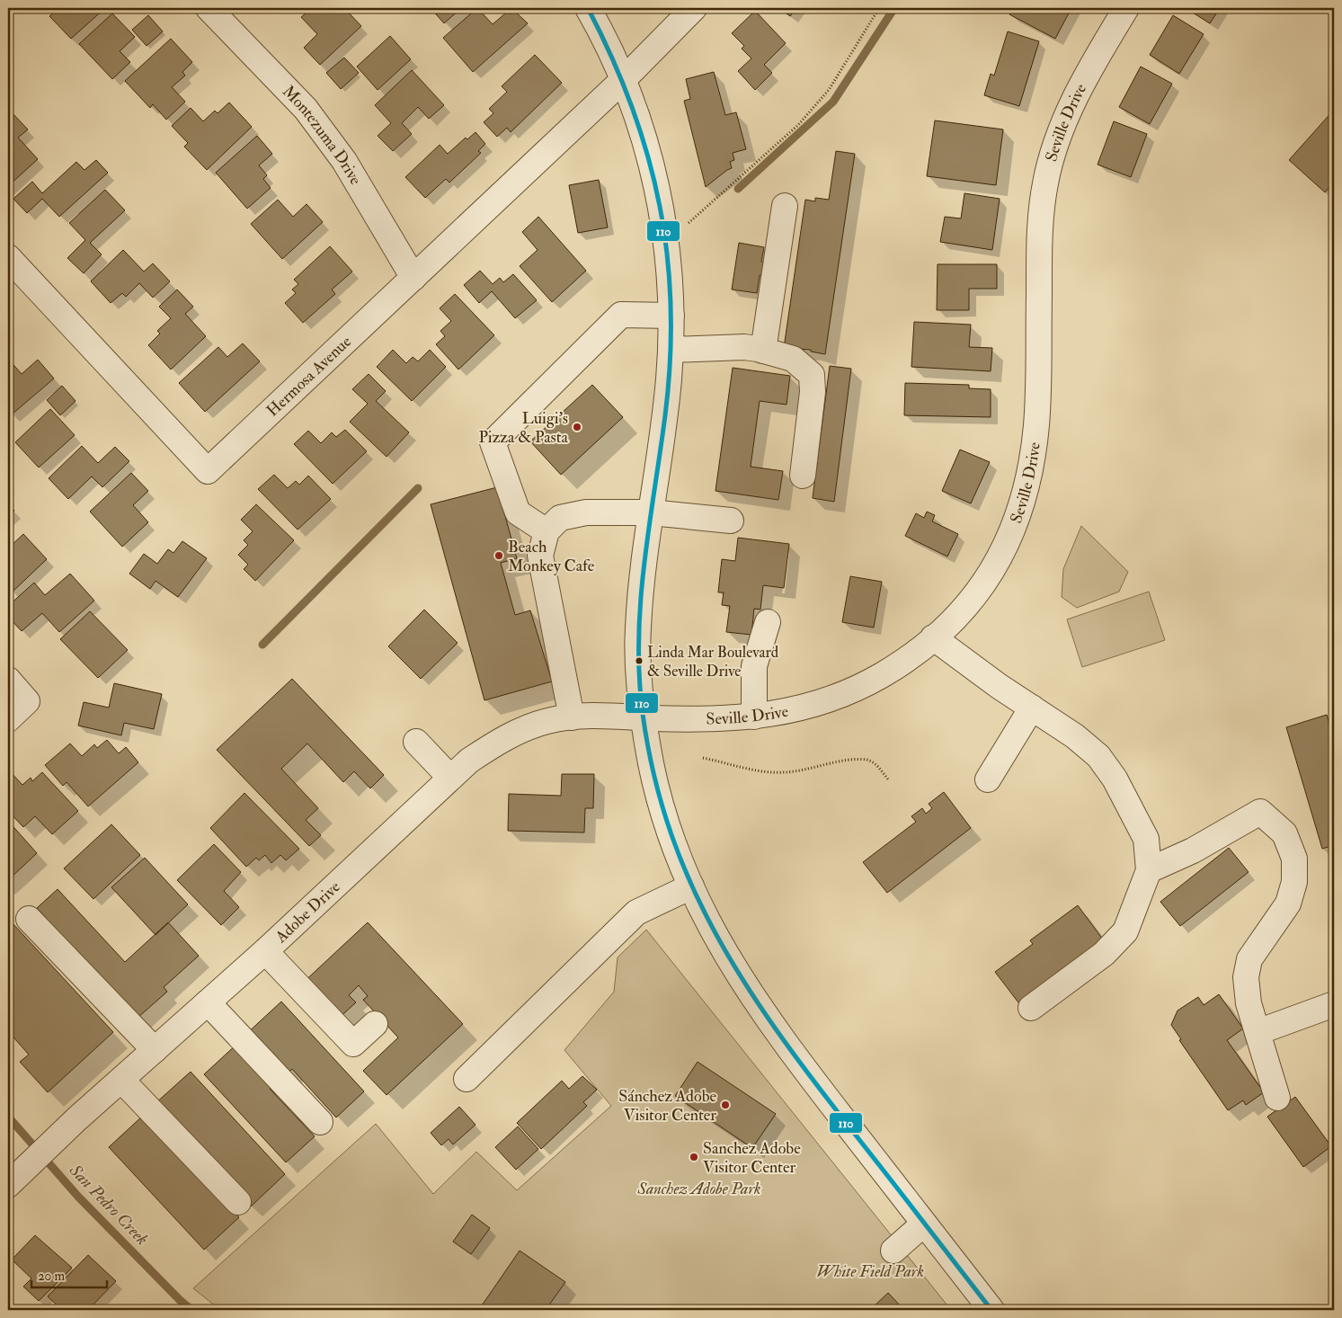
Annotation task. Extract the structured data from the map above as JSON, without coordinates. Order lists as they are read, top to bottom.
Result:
{
  "streets": {
    "street": [
      "Seville Drive",
      "Montezuma Drive",
      "Hermosa Avenue",
      "Adobe Drive"
    ]
  },
  "crossings": [
    ["Seville Drive", "Adobe Drive"],
    ["Montezuma Drive", "Hermosa Avenue"]
  ],
  "water": ["San Pedro Creek"],
  "parks": ["Sanchez Adobe Park", "White Field Park"],
  "places": [
    "Luigi's Pizza & Pasta",
    "Beach Monkey Cafe",
    "Linda Mar Boulevard & Seville Drive",
    "Sánchez Adobe Visitor Center",
    "Sanchez Adobe Visitor Center"
  ],
  "lines": ["transit line 110"],
  "scale_bar": "20 m"
}
